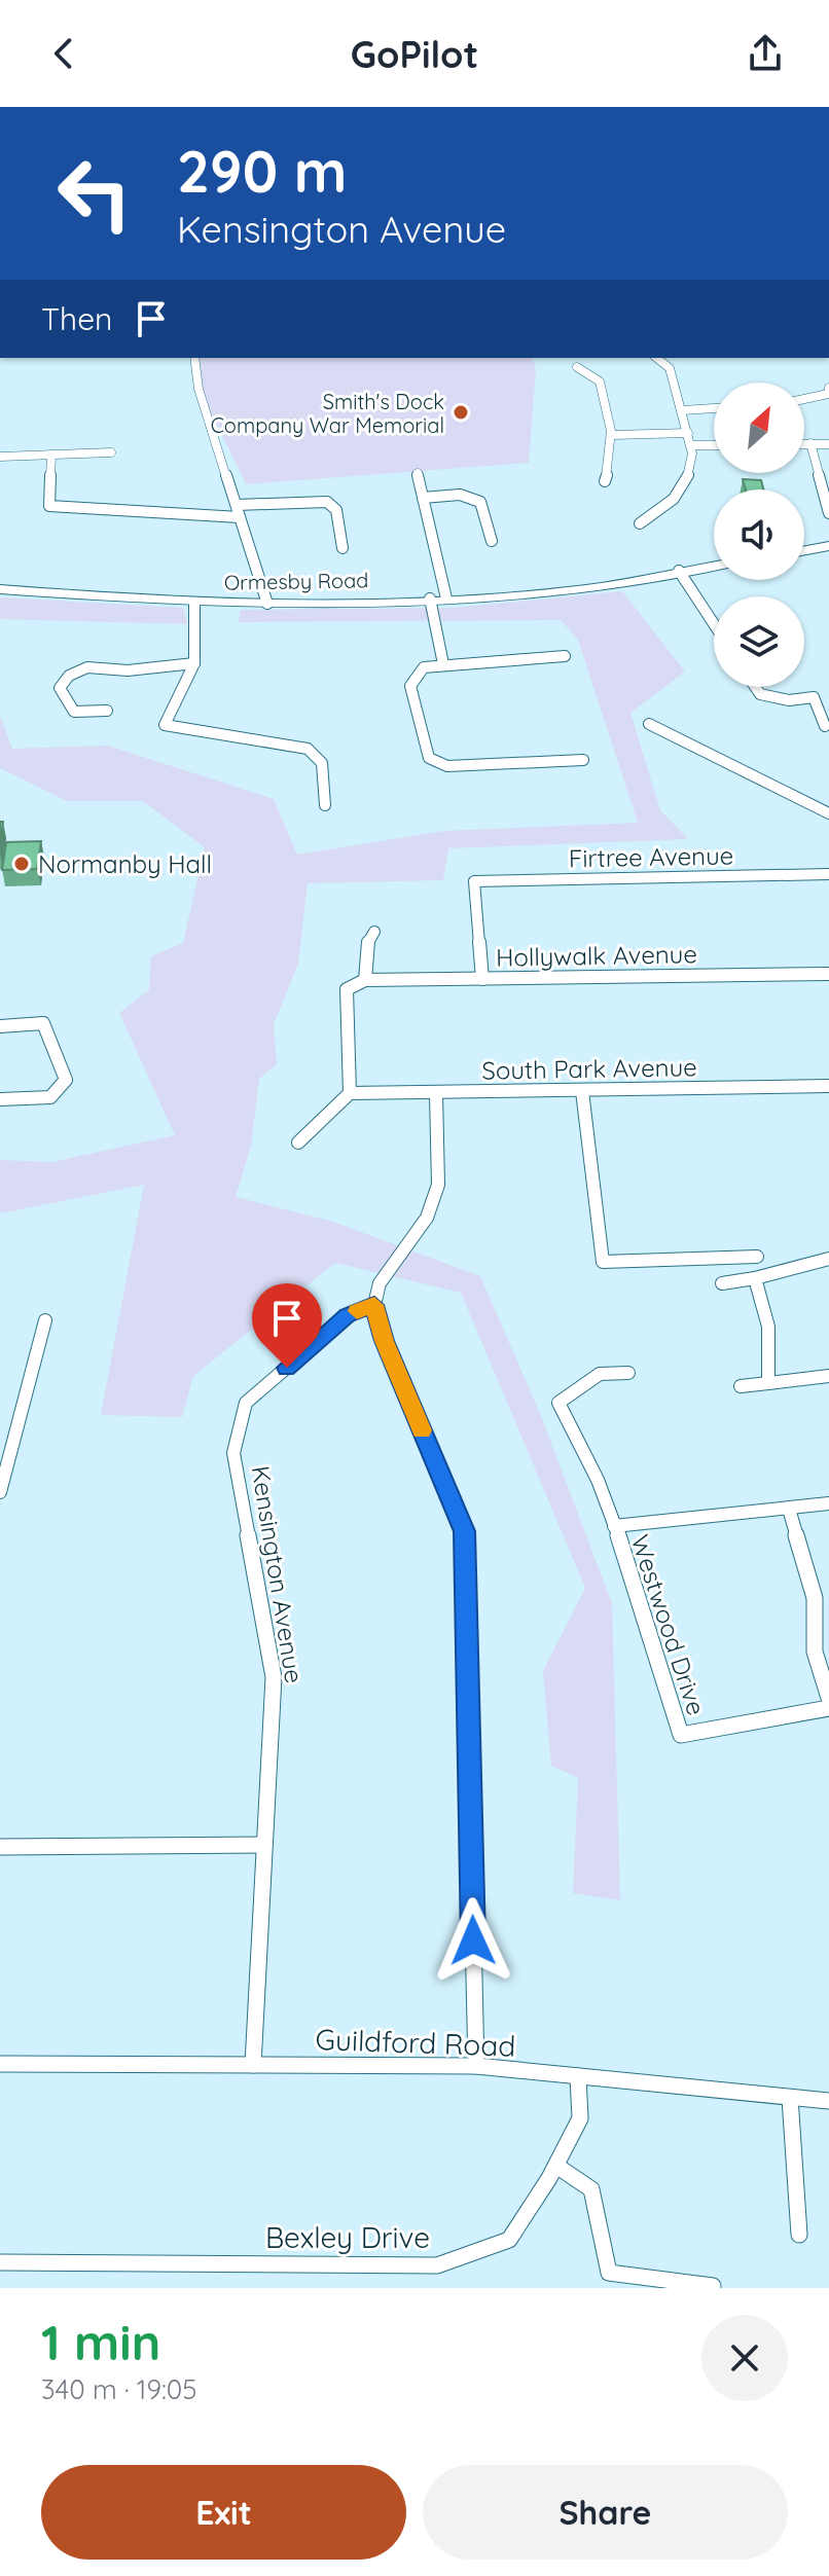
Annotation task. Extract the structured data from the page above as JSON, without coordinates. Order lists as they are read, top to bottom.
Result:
{
  "streets": {
    "main road": ["Ormesby Road"],
    "street": [
      "Firtree Avenue",
      "Hollywalk Avenue",
      "South Park Avenue",
      "Kensington Avenue",
      "Westwood Drive",
      "Guildford Road",
      "Bexley Drive"
    ]
  },
  "crossings": [
    ["Firtree Avenue", "Hollywalk Avenue"],
    ["Kensington Avenue", "Guildford Road"],
    ["Guildford Road", "Bexley Drive"]
  ],
  "places": ["Smith's Dock Company War Memorial", "Normanby Hall"],
  "north": "top right",
  "page": {
    "header": "GoPilot",
    "turn": ["290 m", "Kensington Avenue"],
    "then": "Then",
    "heading": ["1 min", "340 m · 19:05"],
    "buttons": ["Exit", "Share"]
  }
}
